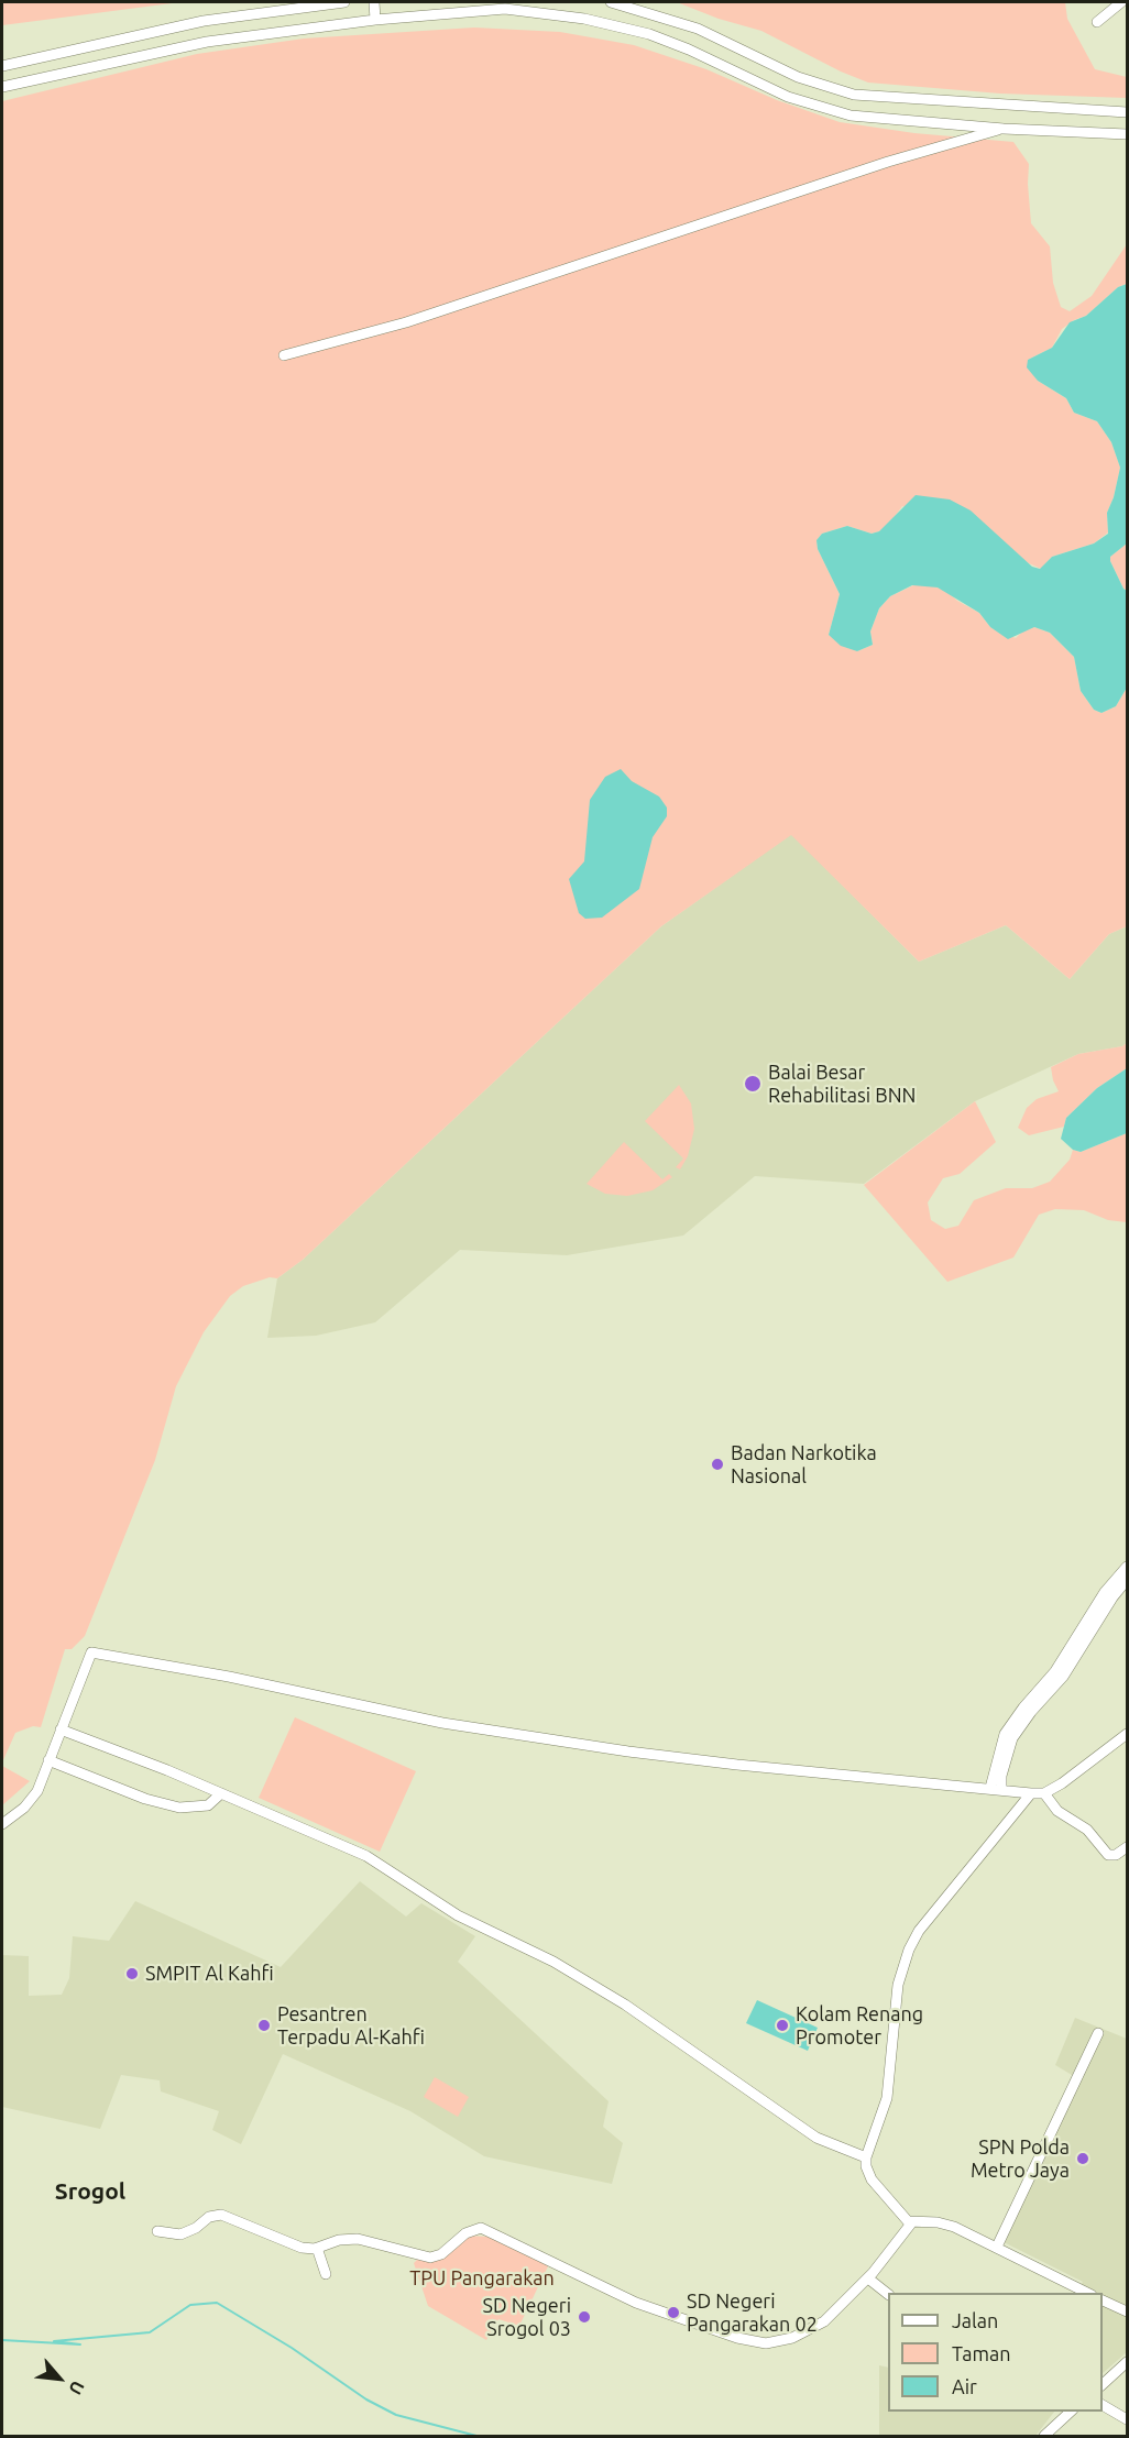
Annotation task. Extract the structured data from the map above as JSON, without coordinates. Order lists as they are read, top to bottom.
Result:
{
  "districts": ["Srogol"],
  "parks": ["TPU Pangarakan"],
  "places": [
    "Balai Besar Rehabilitasi BNN",
    "Badan Narkotika Nasional",
    "SMPIT Al Kahfi",
    "Pesantren Terpadu Al-Kahfi",
    "Kolam Renang Promoter",
    "SPN Polda Metro Jaya",
    "SD Negeri Pangarakan 02",
    "SD Negeri Srogol 03"
  ],
  "legend": ["Jalan", "Taman", "Air"],
  "north": "bottom right"
}
